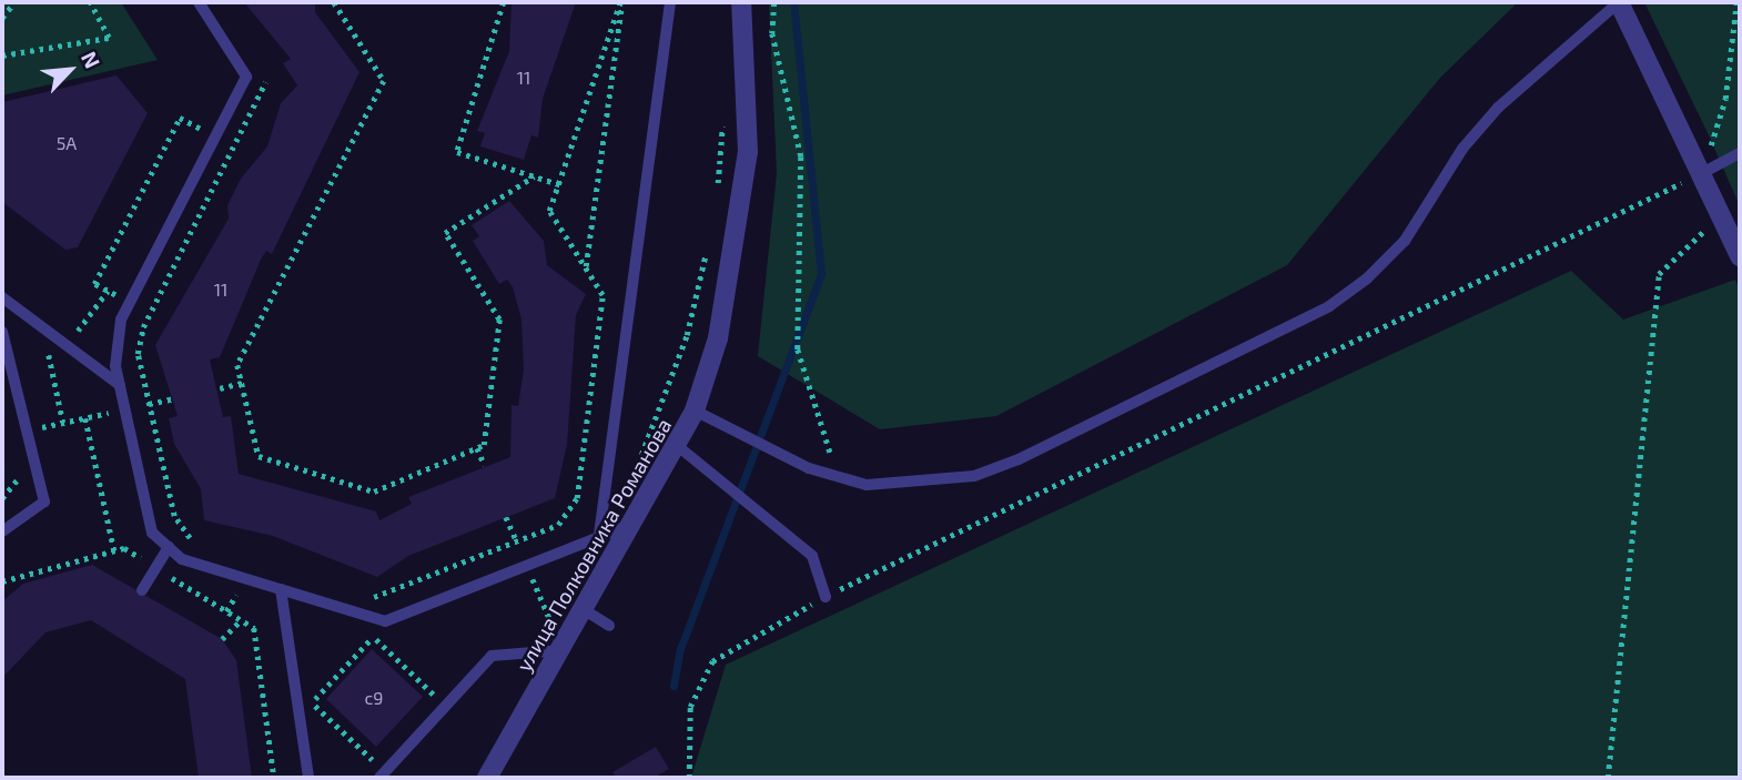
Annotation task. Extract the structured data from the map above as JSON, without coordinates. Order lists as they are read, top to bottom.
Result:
{
  "streets": {
    "street": ["улица Полковника Романова"]
  },
  "house_numbers": [
    "11",
    "5А",
    "11",
    "с9"
  ],
  "north": "top right"
}
